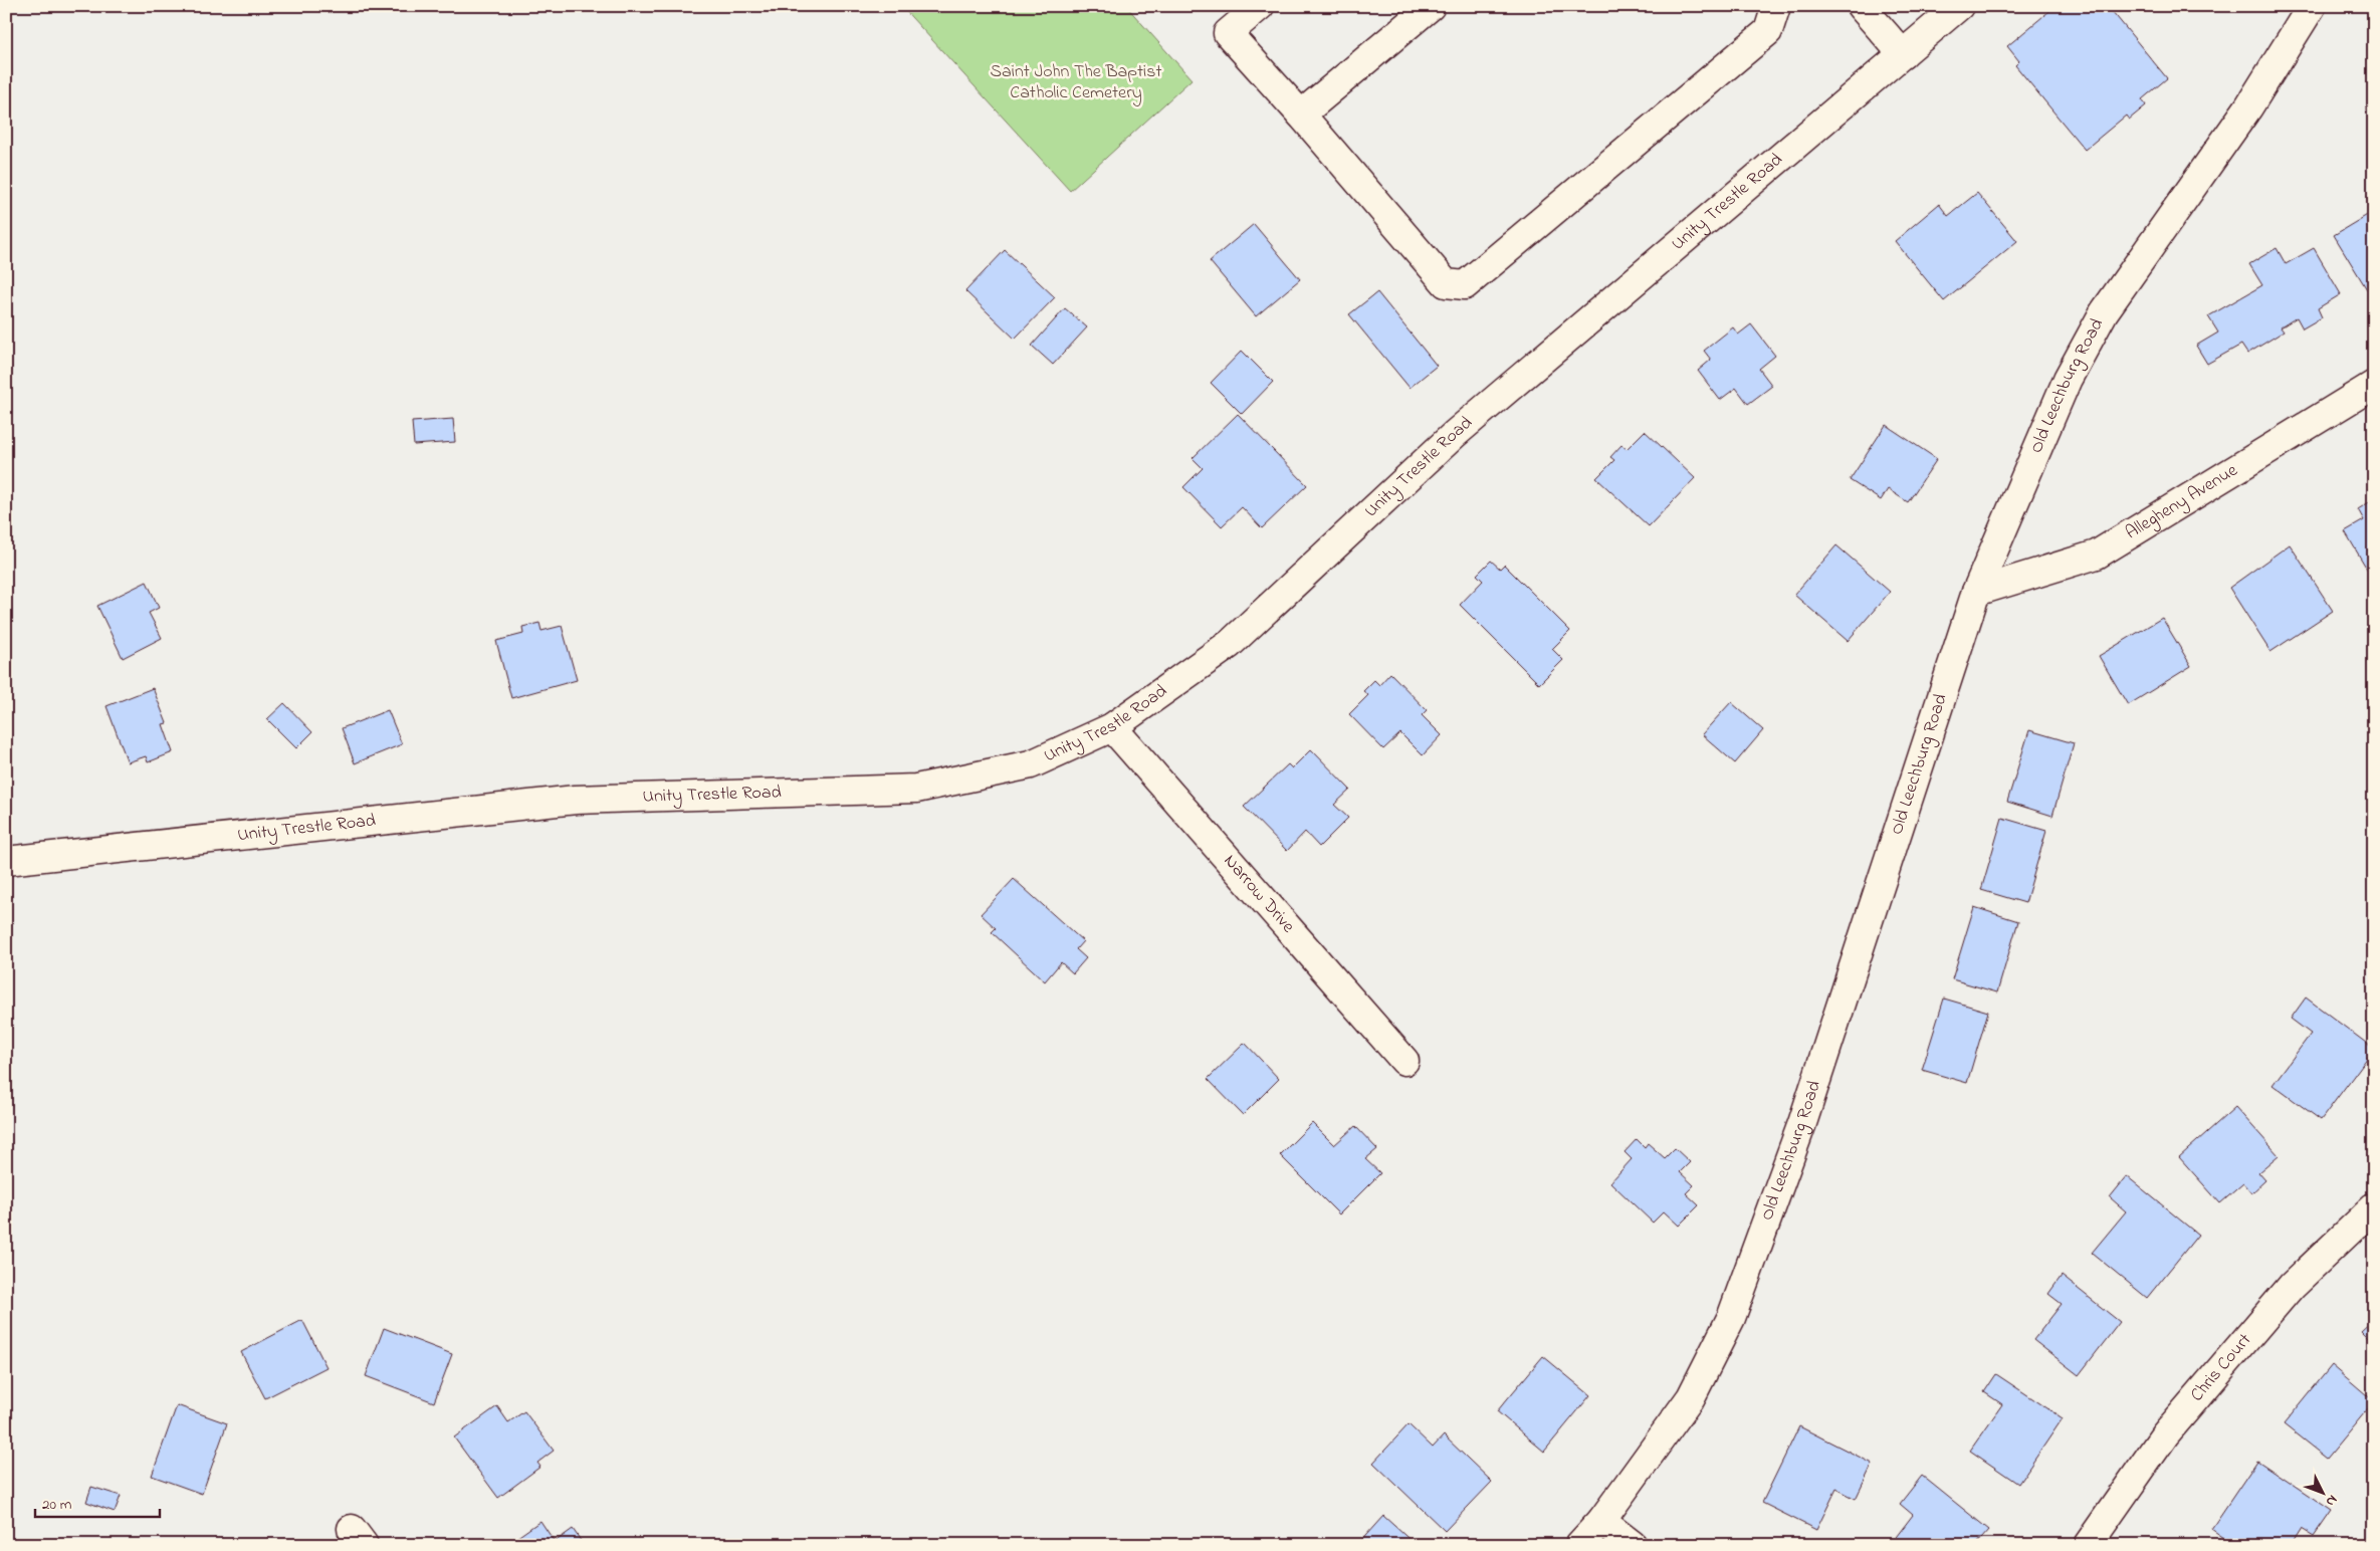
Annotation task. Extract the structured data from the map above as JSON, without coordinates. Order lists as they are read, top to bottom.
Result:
{
  "streets": {
    "street": [
      "Unity Trestle Road",
      "Old Leechburg Road",
      "Allegheny Avenue",
      "Narrow Drive",
      "Chris Court"
    ]
  },
  "crossings": [
    ["Unity Trestle Road", "Narrow Drive"],
    ["Old Leechburg Road", "Allegheny Avenue"]
  ],
  "parks": ["Saint John The Baptist Catholic Cemetery"],
  "scale_bar": "20 m",
  "north": "bottom right"
}
